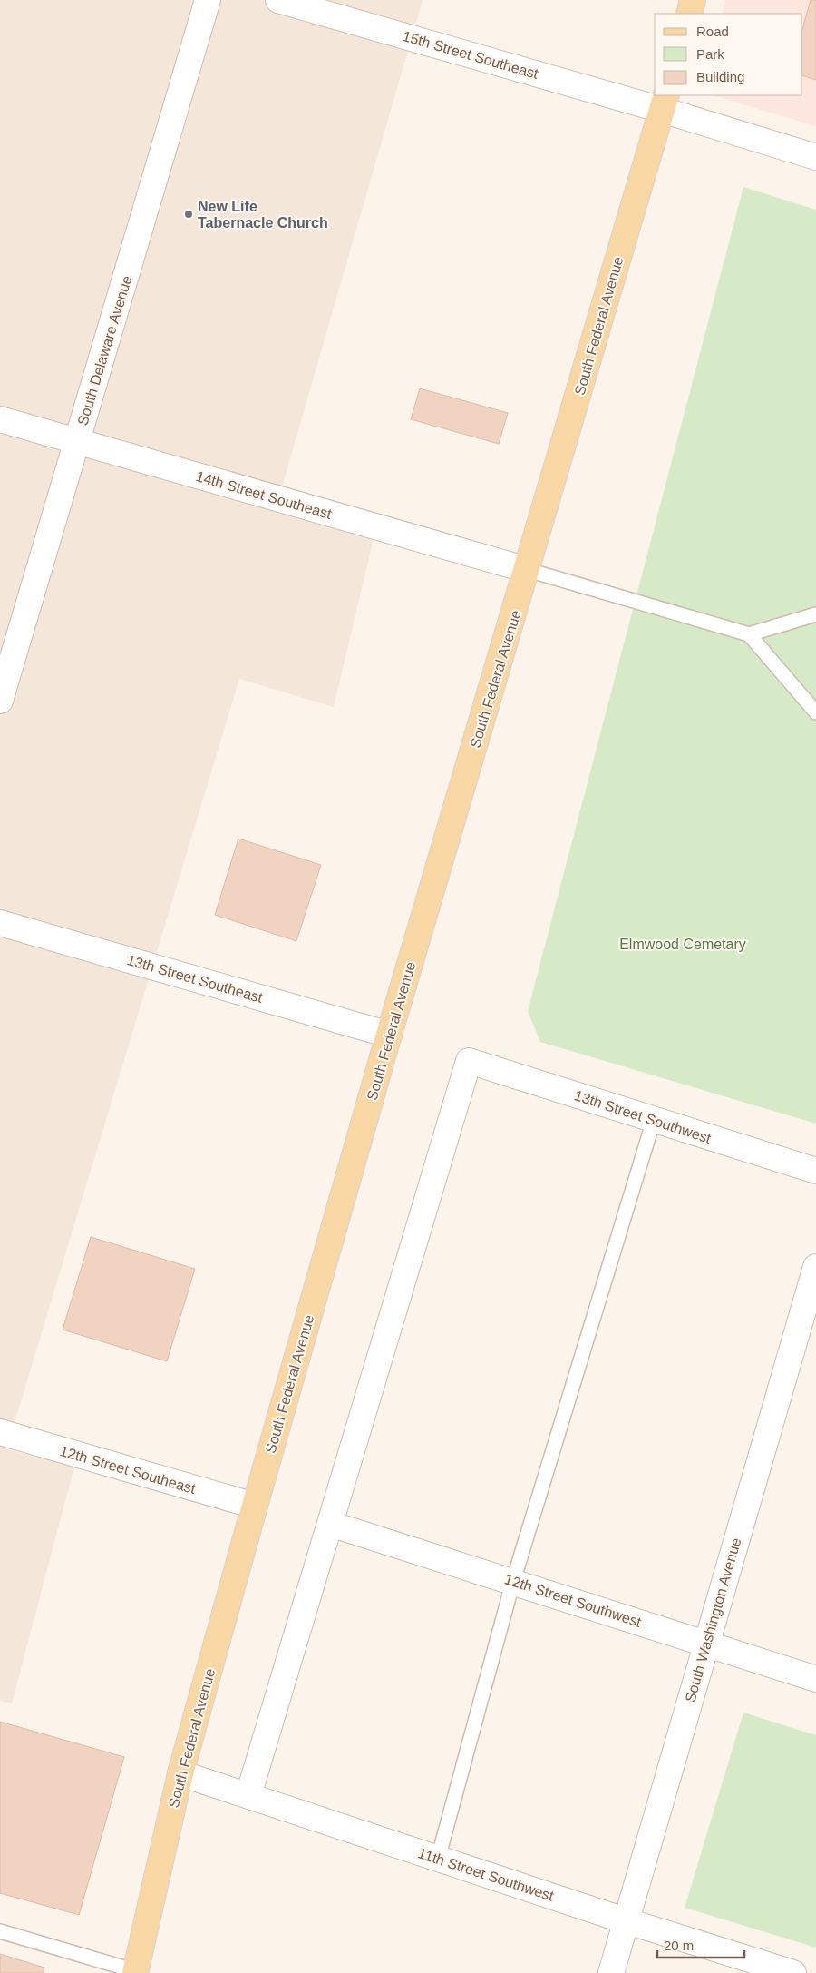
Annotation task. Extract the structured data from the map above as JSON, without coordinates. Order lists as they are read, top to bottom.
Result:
{
  "streets": {
    "main road": ["South Federal Avenue"],
    "street": [
      "15th Street Southeast",
      "South Delaware Avenue",
      "14th Street Southeast",
      "13th Street Southeast",
      "13th Street Southwest",
      "12th Street Southeast",
      "12th Street Southwest",
      "South Washington Avenue",
      "11th Street Southwest"
    ]
  },
  "crossings": [
    ["15th Street Southeast", "South Federal Avenue"],
    ["South Federal Avenue", "14th Street Southeast"],
    ["South Federal Avenue", "13th Street Southeast"],
    ["South Federal Avenue", "12th Street Southeast"],
    ["South Federal Avenue", "11th Street Southwest"],
    ["South Delaware Avenue", "14th Street Southeast"],
    ["13th Street Southwest", "12th Street Southwest"],
    ["12th Street Southwest", "South Washington Avenue"],
    ["South Washington Avenue", "11th Street Southwest"]
  ],
  "parks": ["Elmwood Cemetary"],
  "places": ["New Life Tabernacle Church"],
  "legend": ["Road", "Park", "Building"],
  "scale_bar": "20 m"
}
